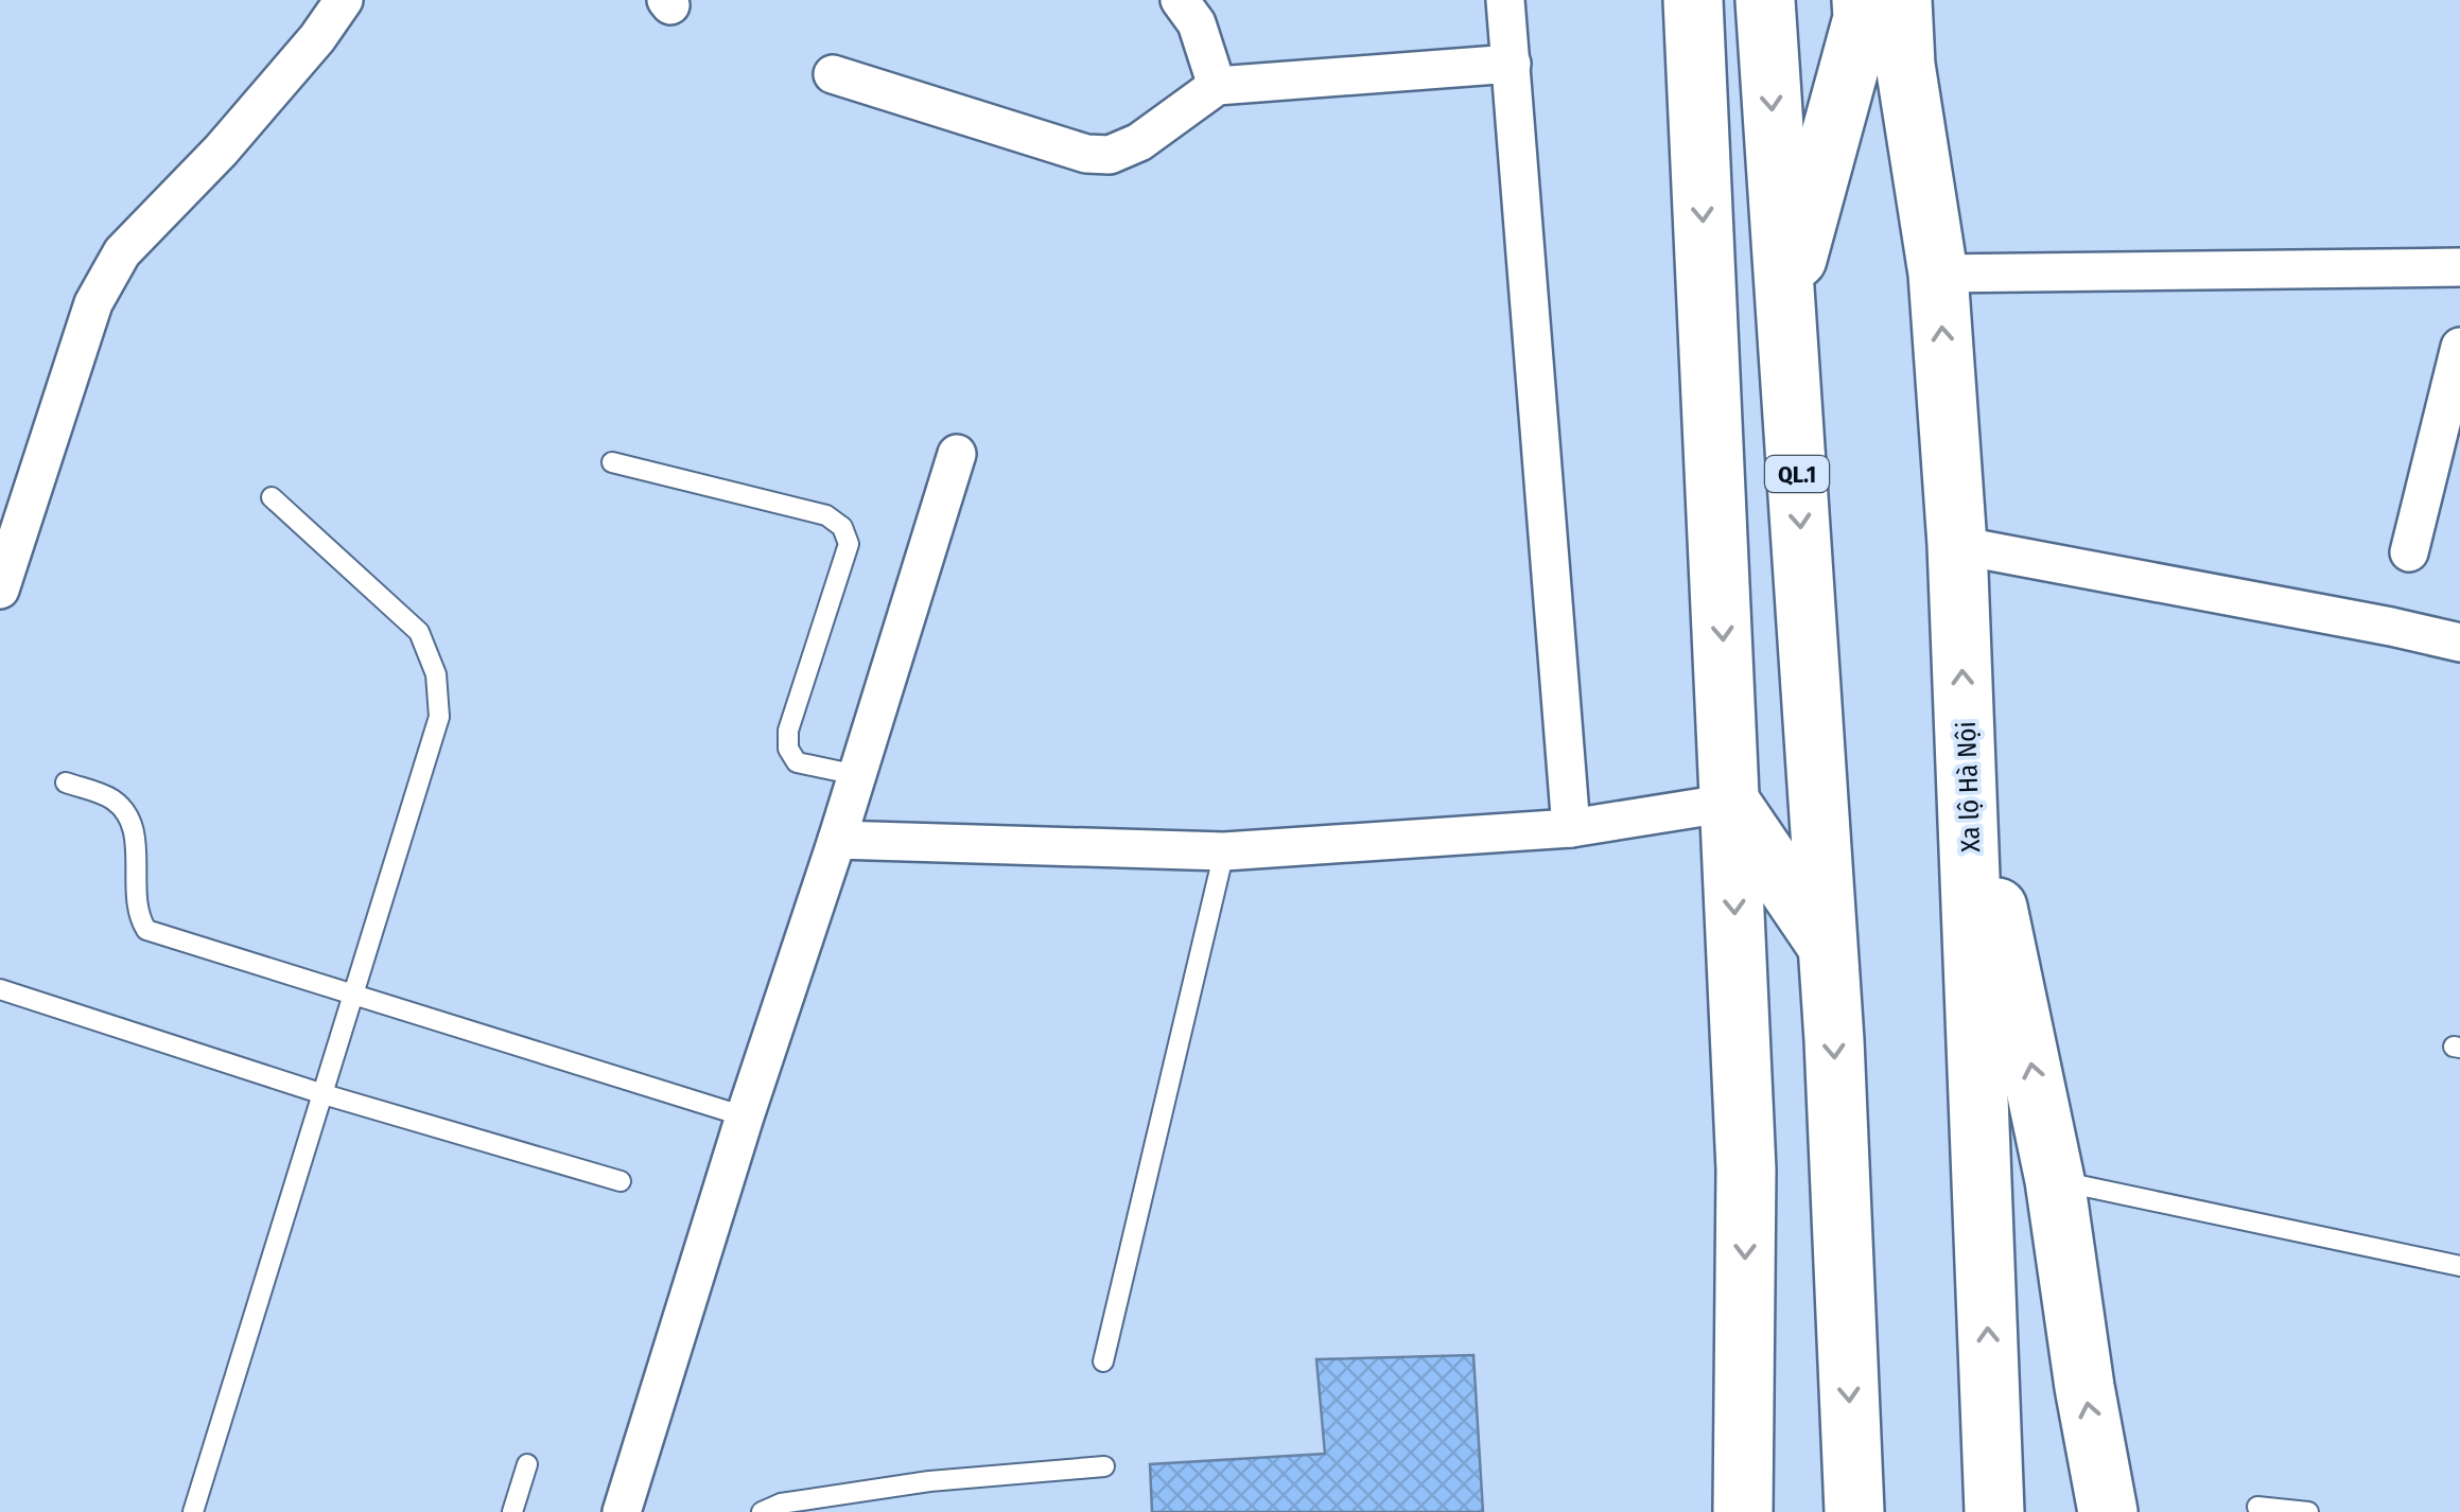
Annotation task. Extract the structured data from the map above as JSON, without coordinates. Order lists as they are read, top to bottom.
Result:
{
  "streets": {
    "highway": ["QL.1", "Xa lộ Hà Nội"]
  }
}
